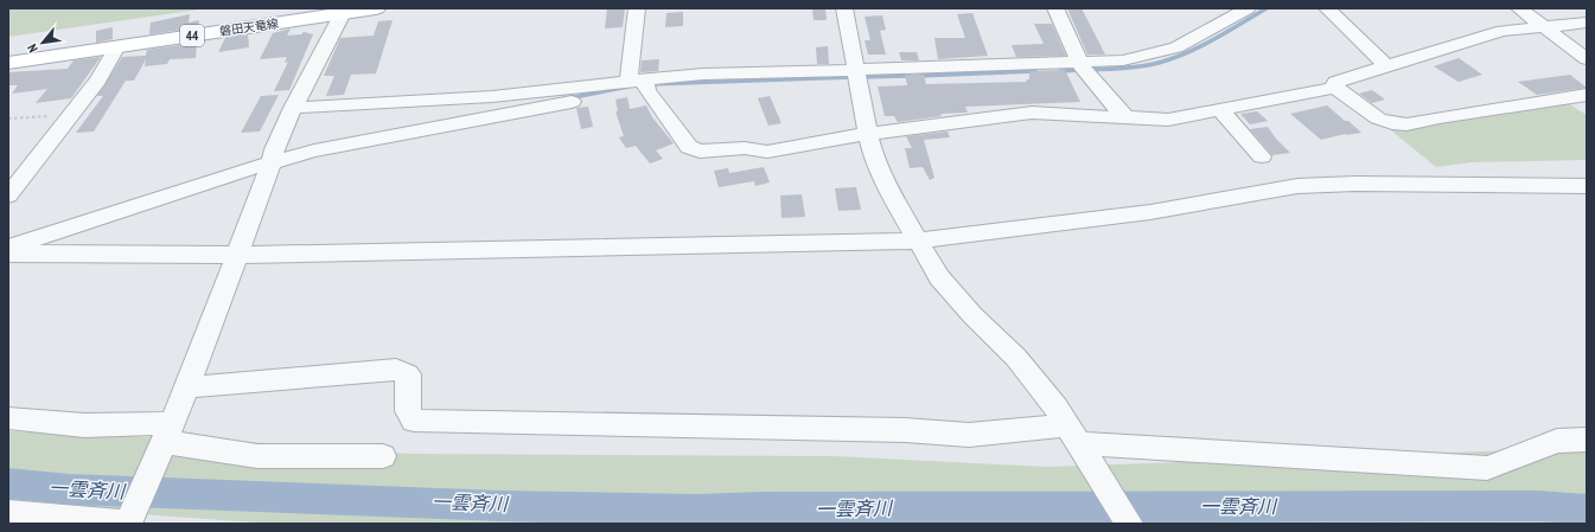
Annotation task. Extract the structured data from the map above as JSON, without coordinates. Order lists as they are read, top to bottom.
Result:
{
  "streets": {
    "main road": ["磐田天竜線", "44"]
  },
  "water": ["一雲斉川"],
  "north": "bottom left"
}
